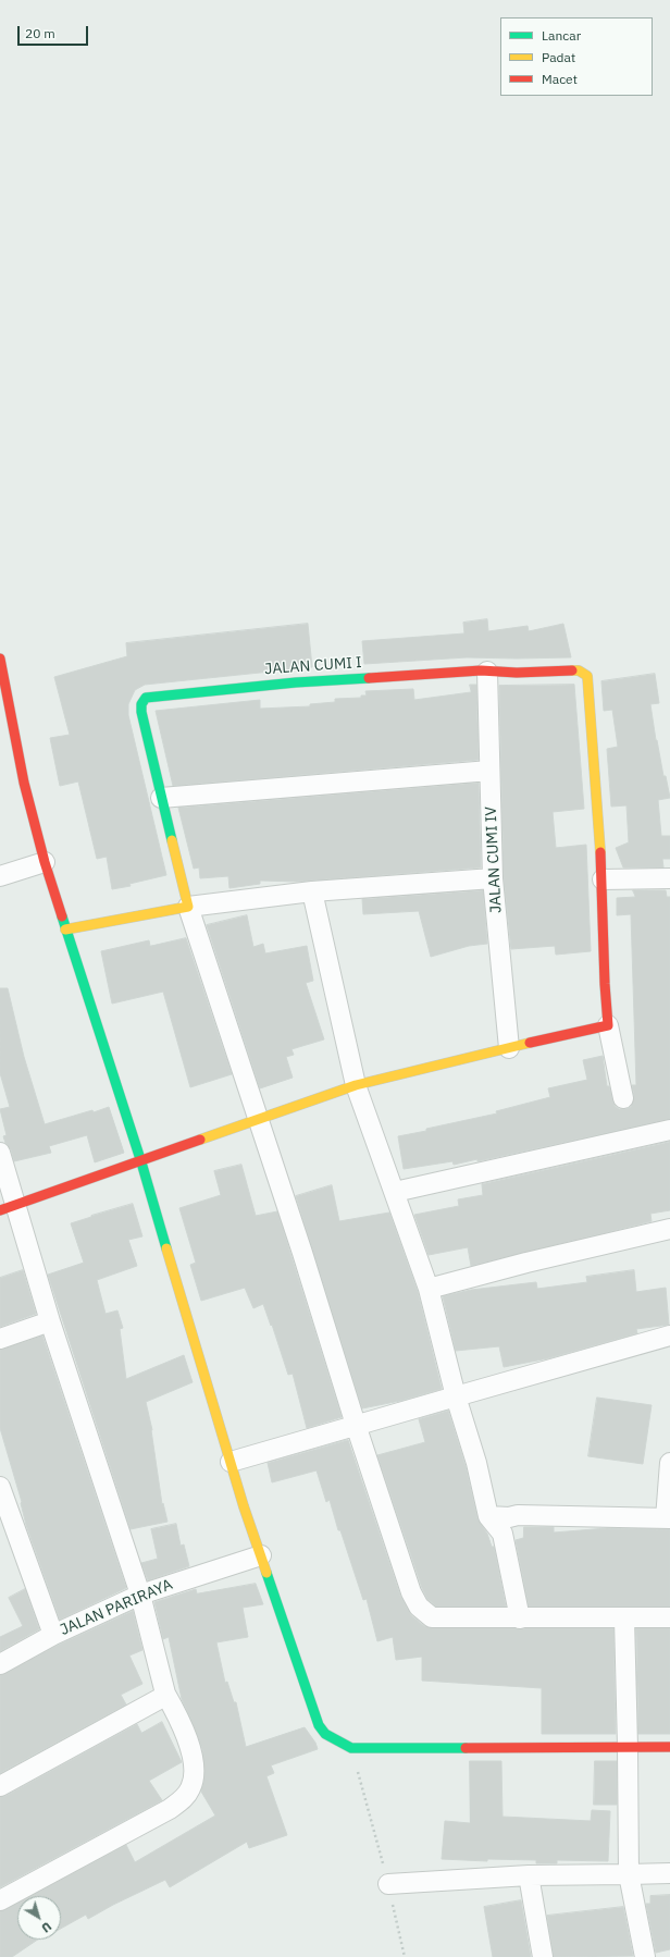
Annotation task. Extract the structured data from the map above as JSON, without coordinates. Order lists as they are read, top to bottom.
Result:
{
  "streets": {
    "street": ["JALAN CUMI I", "JALAN CUMI IV", "JALAN PARIRAYA"]
  },
  "crossings": [
    ["JALAN CUMI I", "JALAN CUMI IV"]
  ],
  "legend": ["Lancar", "Padat", "Macet"],
  "scale_bar": "20 m",
  "north": "bottom right"
}
